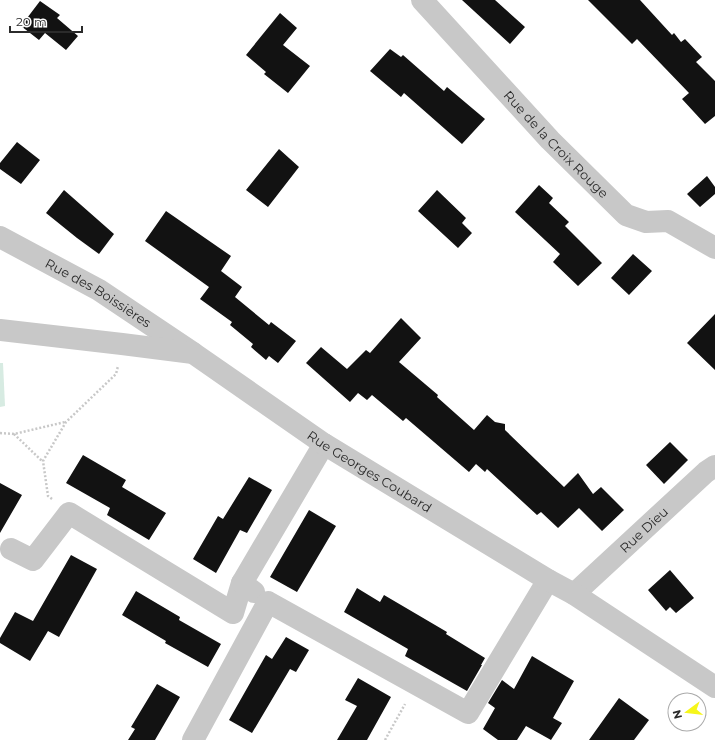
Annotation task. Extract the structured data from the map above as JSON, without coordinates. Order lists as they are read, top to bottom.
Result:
{
  "streets": {
    "street": [
      "Rue de la Croix Rouge",
      "Rue des Boissières",
      "Rue Georges Coubard",
      "Rue Dieu"
    ]
  },
  "crossings": [
    ["Rue des Boissières", "Rue Georges Coubard"],
    ["Rue Georges Coubard", "Rue Dieu"]
  ],
  "scale_bar": "20 m",
  "north": "left"
}
